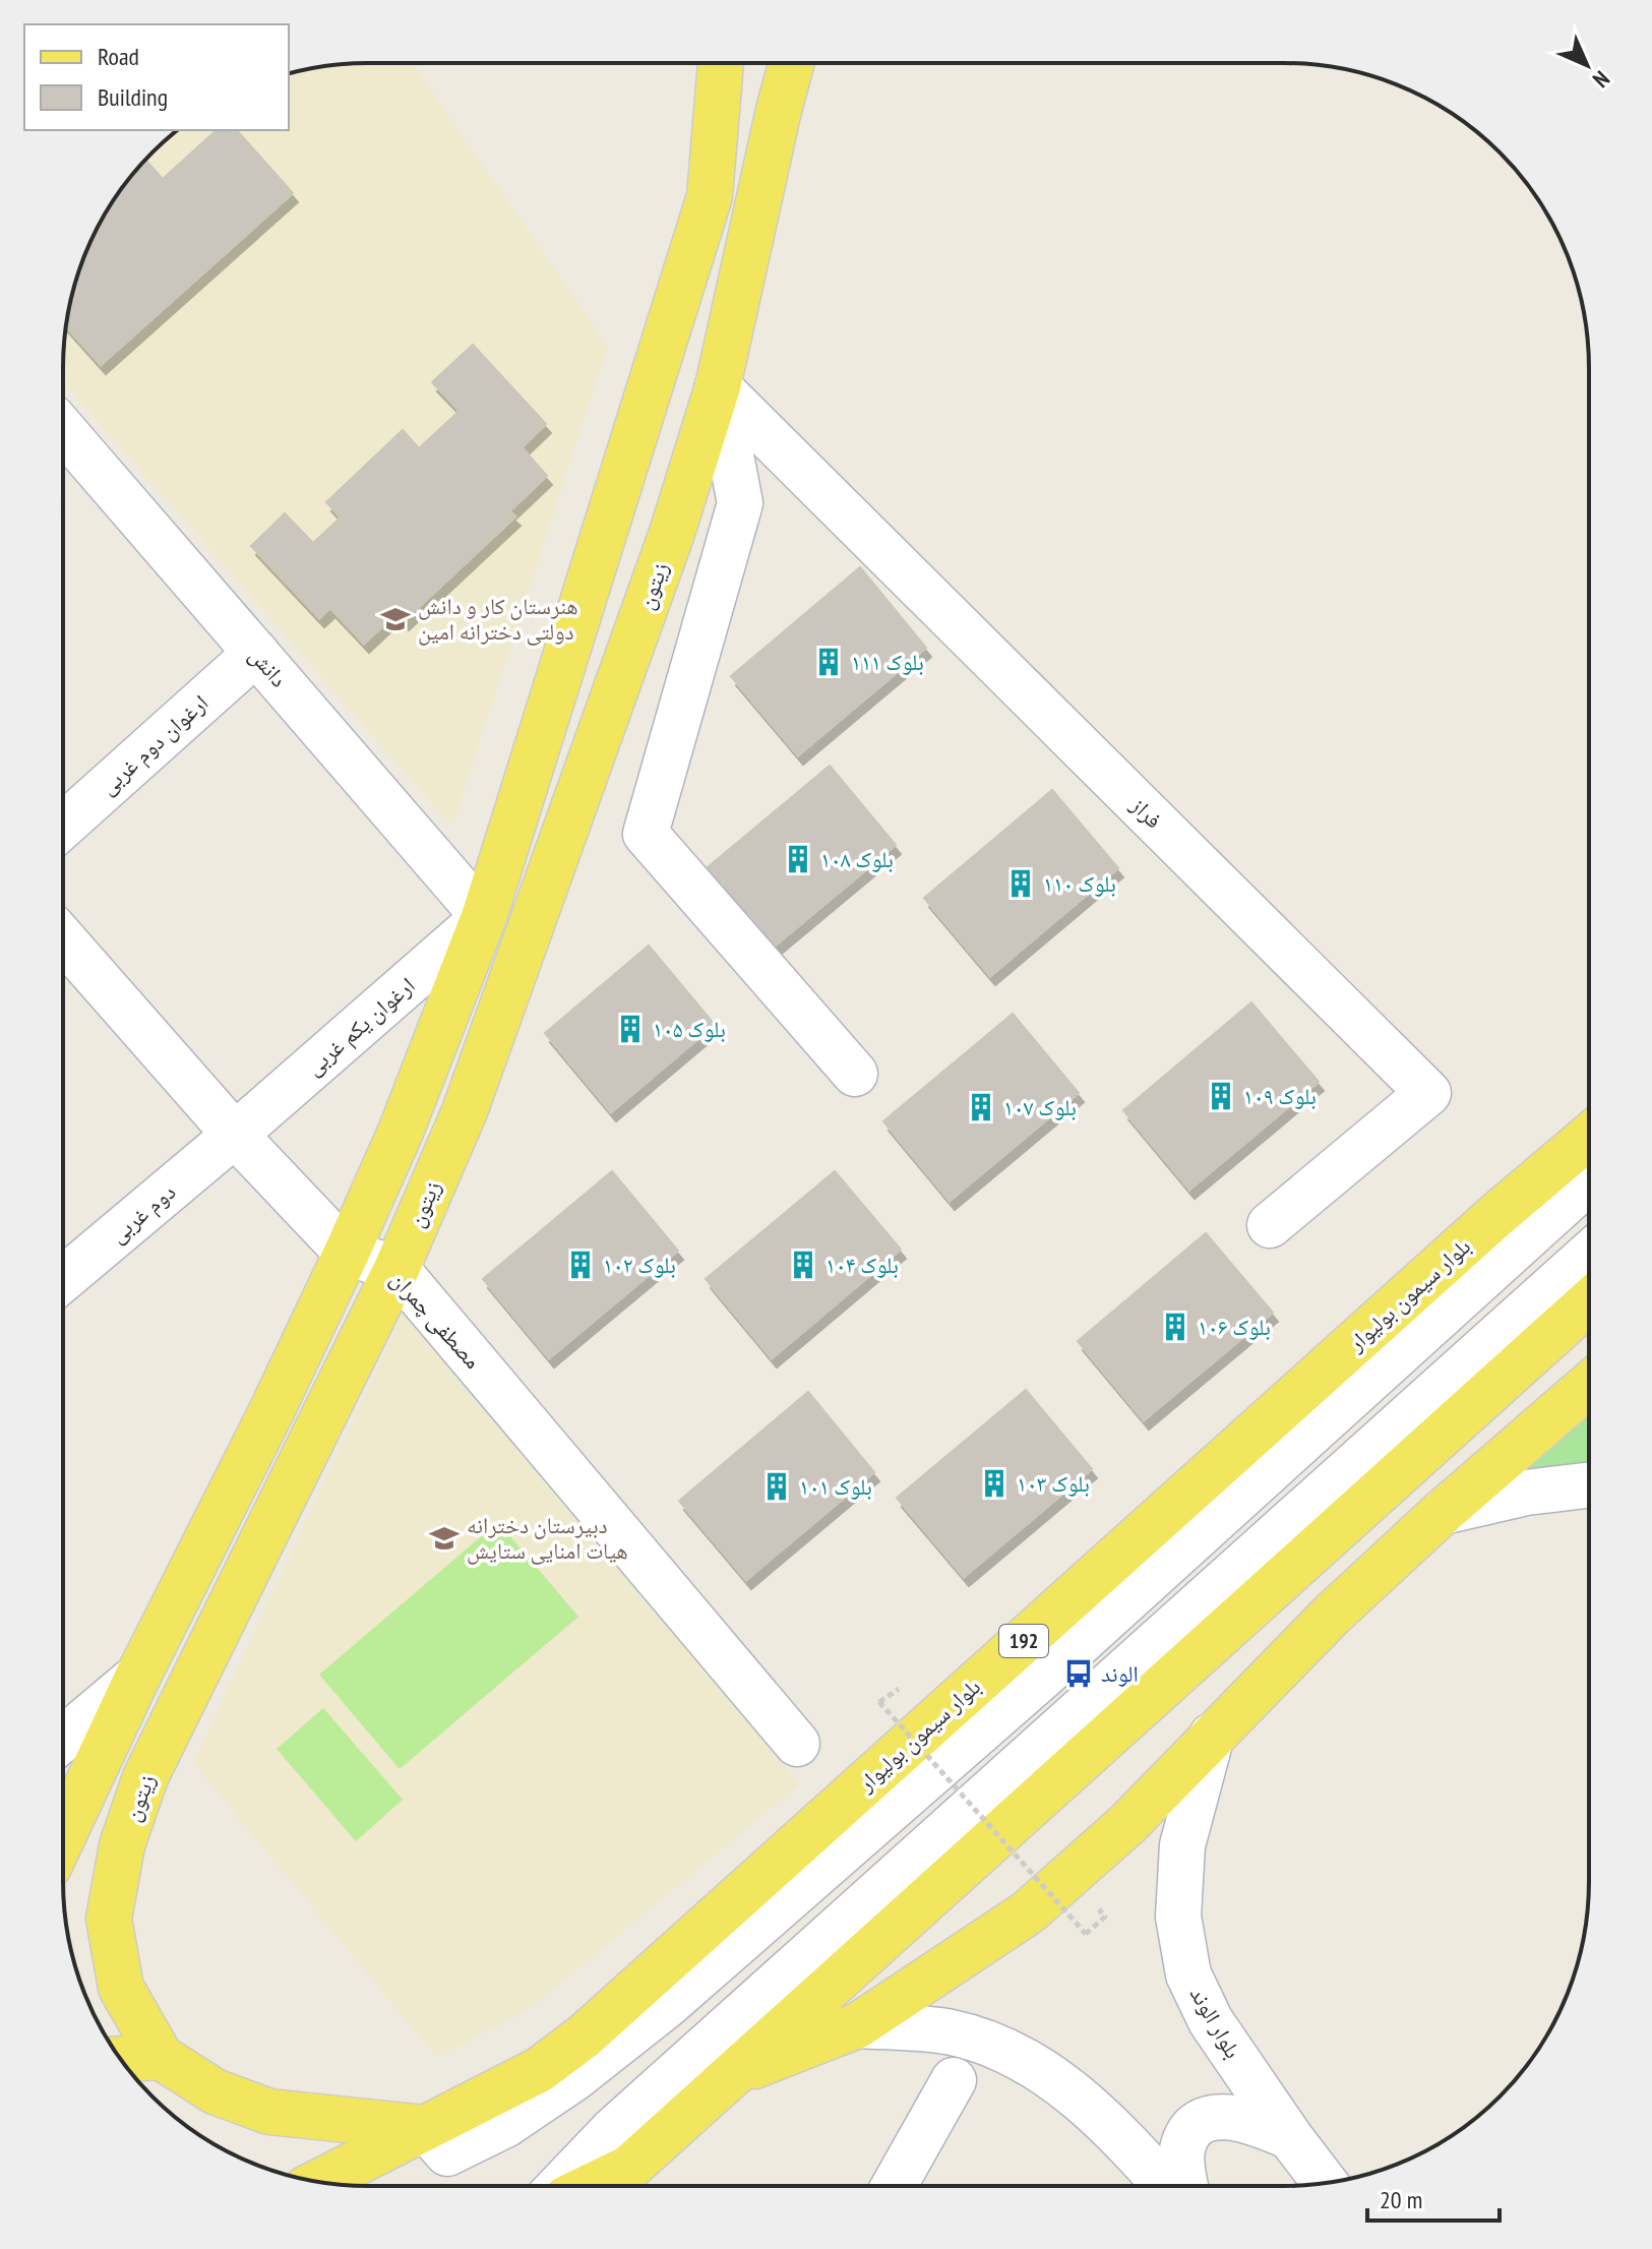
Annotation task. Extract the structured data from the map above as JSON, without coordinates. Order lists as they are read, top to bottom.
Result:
{
  "streets": {
    "main road": ["زیتون", "بلوار سیمون بولیوار", "192"],
    "street": [
      "دانش",
      "ارغوان دوم غربی",
      "فراز",
      "ارغوان یکم غربی",
      "دوم غربی",
      "مصطفی چمران",
      "بلوار الوند"
    ]
  },
  "crossings": [
    ["زیتون", "فراز"],
    ["زیتون", "بلوار سیمون بولیوار"],
    ["زیتون", "مصطفی چمران"],
    ["دانش", "ارغوان دوم غربی"],
    ["دانش", "ارغوان یکم غربی"],
    ["ارغوان یکم غربی", "دوم غربی"],
    ["ارغوان یکم غربی", "مصطفی چمران"],
    ["دوم غربی", "مصطفی چمران"]
  ],
  "places": {
    "school or university": ["هنرستان کار و دانش دولتی دخترانه امین", "دبیرستان دخترانه هیات امنایی ستایش"],
    "building": [
      "بلوک ۱۱۱",
      "بلوک ۱۰۸",
      "بلوک ۱۱۰",
      "بلوک ۱۰۵",
      "بلوک ۱۰۹",
      "بلوک ۱۰۷",
      "بلوک ۱۰۲",
      "بلوک ۱۰۴",
      "بلوک ۱۰۶",
      "بلوک ۱۰۳",
      "بلوک ۱۰۱"
    ],
    "bus stop": ["الوند"]
  },
  "legend": ["Road", "Building"],
  "scale_bar": "20 m",
  "north": "bottom right"
}
